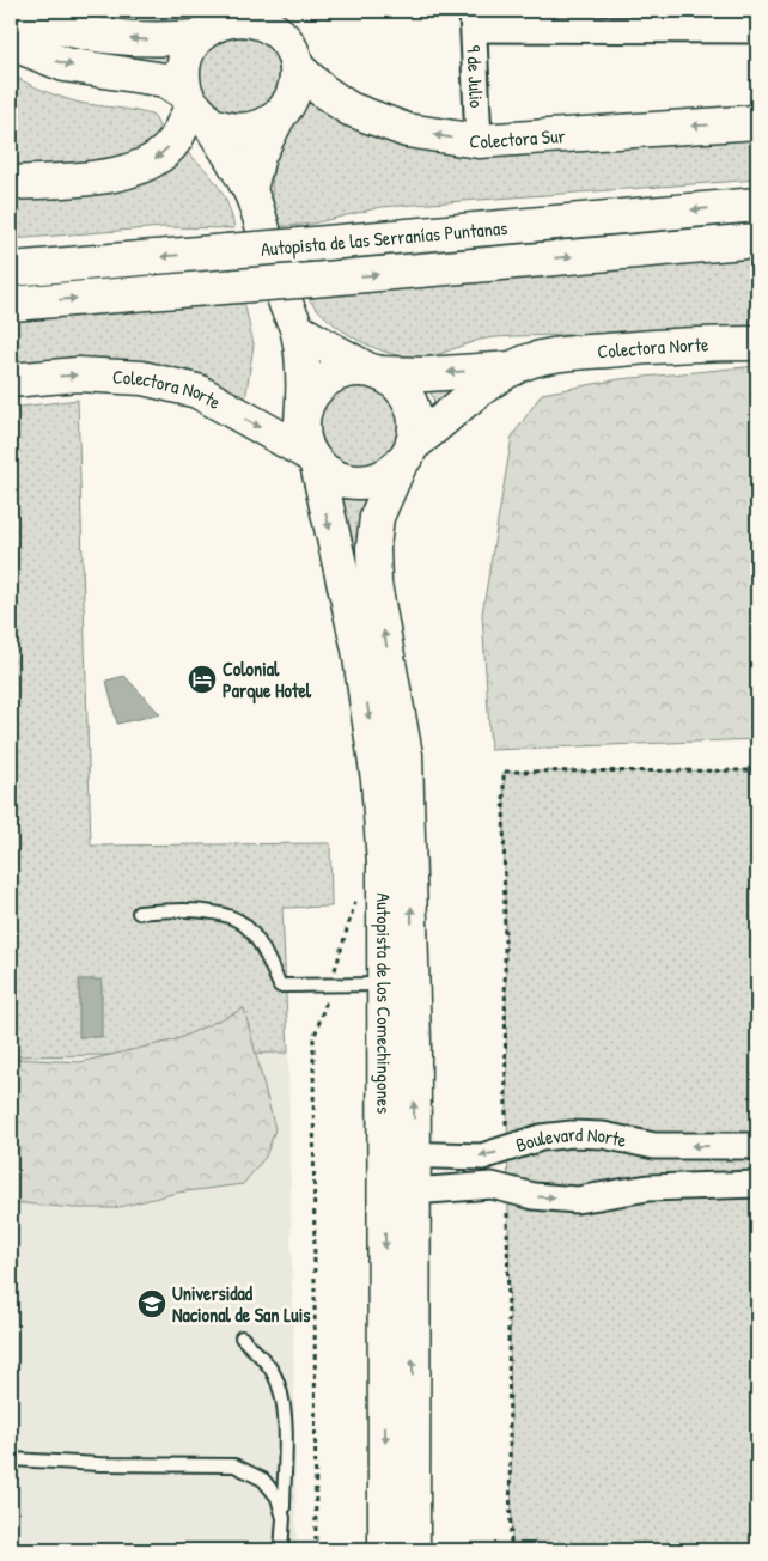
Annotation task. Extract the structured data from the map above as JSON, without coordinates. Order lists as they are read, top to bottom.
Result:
{
  "streets": {
    "main road": [
      "Colectora Sur",
      "Autopista de las Serranías Puntanas",
      "Colectora Norte",
      "Autopista de los Comechingones"
    ],
    "street": ["9 de Julio", "Boulevard Norte"]
  },
  "crossings": [
    ["9 de Julio", "Colectora Sur"],
    ["Colectora Norte", "Autopista de los Comechingones"],
    ["Autopista de los Comechingones", "Boulevard Norte"]
  ],
  "one_way": ["Colectora Sur"],
  "places": {
    "hotel": ["Colonial Parque Hotel"],
    "school or university": ["Universidad Nacional de San Luis"]
  }
}
